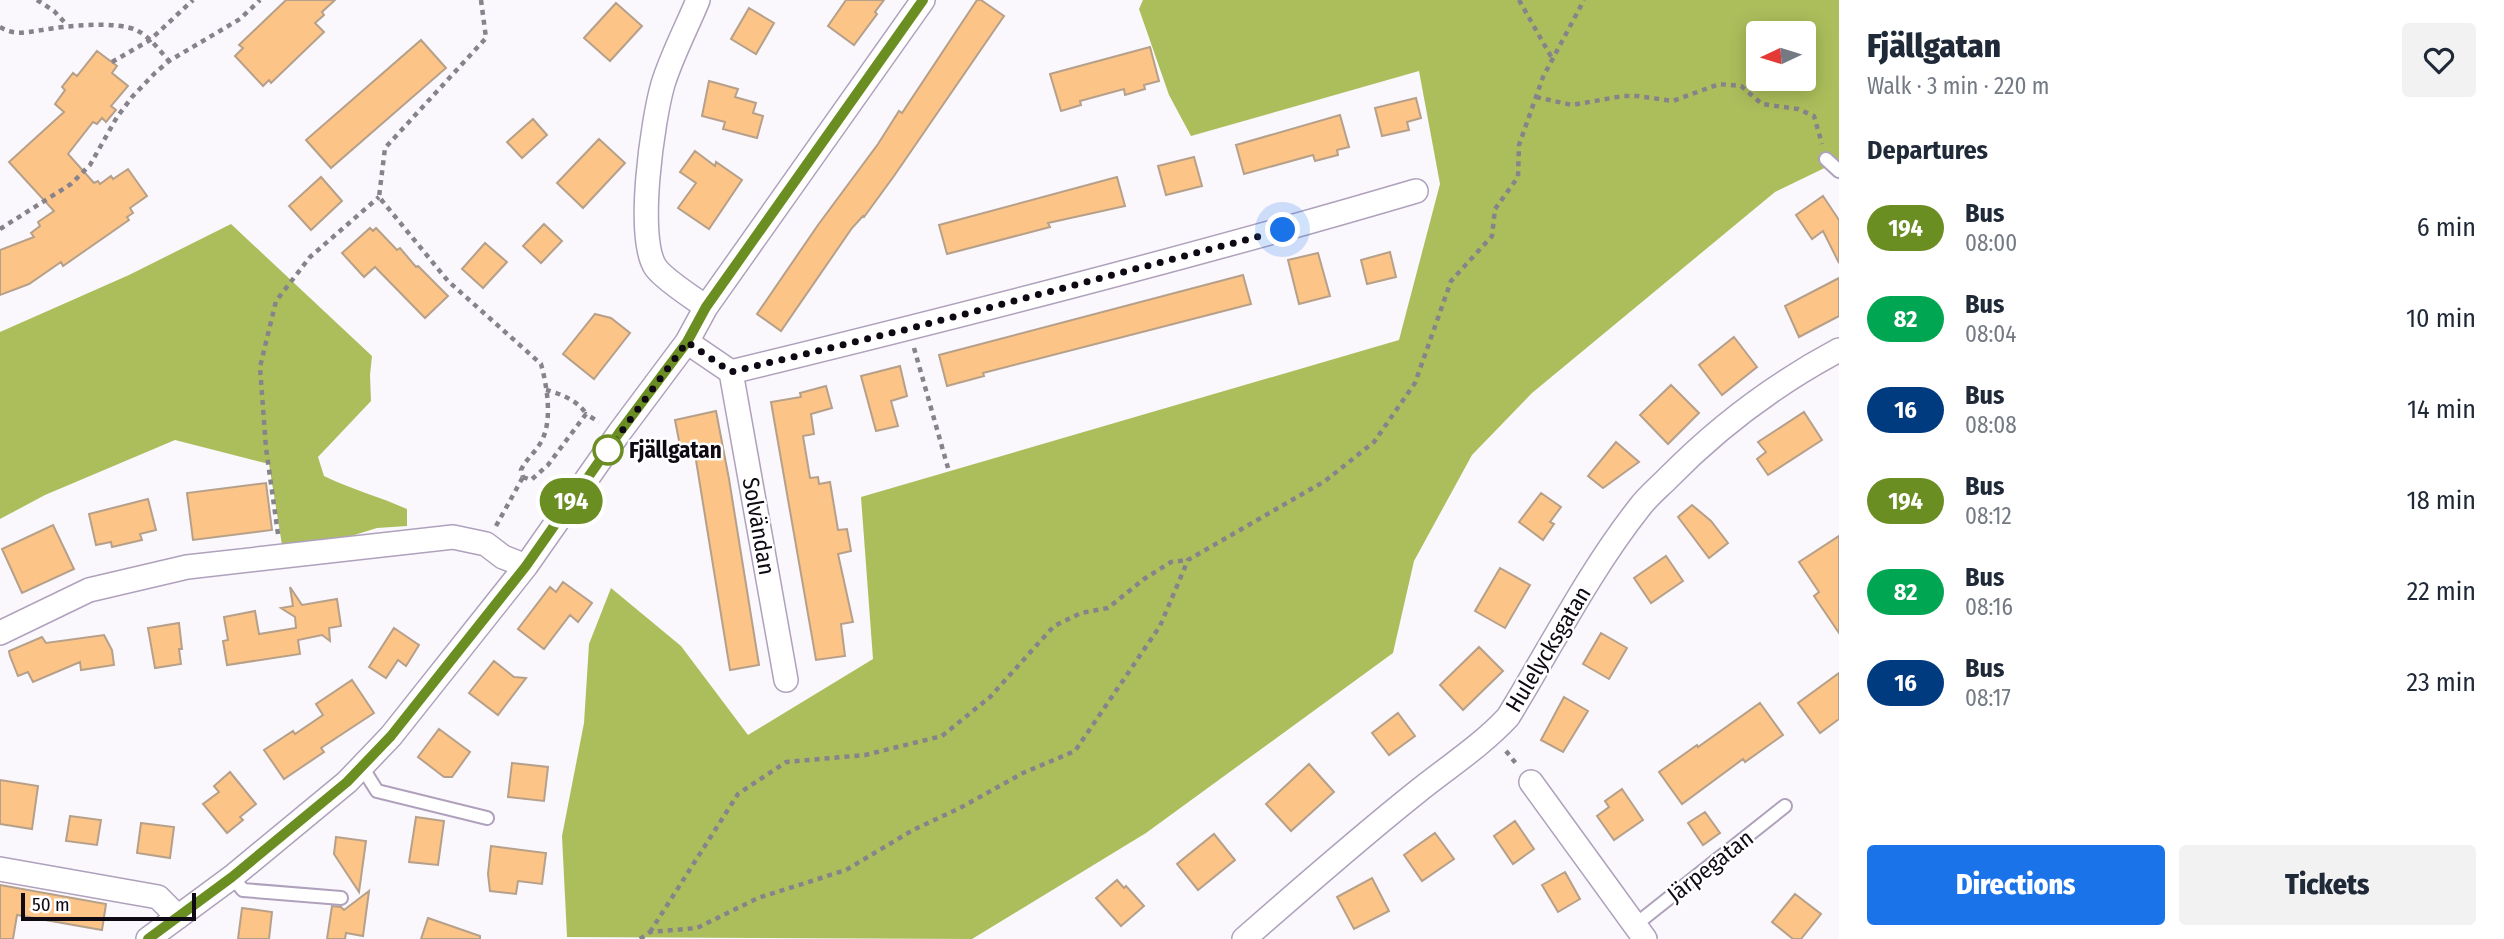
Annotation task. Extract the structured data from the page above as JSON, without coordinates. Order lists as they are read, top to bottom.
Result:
{
  "streets": {
    "street": ["Solvändan", "Hulelycksgatan", "Järpegatan"]
  },
  "places": ["Fjällgatan"],
  "lines": ["bus line 194"],
  "scale_bar": "50 m",
  "north": "left",
  "page": {
    "on_map": "194",
    "heading": [
      ["Fjällgatan", "Walk · 3 min · 220 m"],
      "Departures"
    ],
    "list": [
      {
        "mark": "194",
        "name": "Bus",
        "note": "08:00",
        "value": "6 min"
      },
      {
        "mark": "82",
        "name": "Bus",
        "note": "08:04",
        "value": "10 min"
      },
      {
        "mark": "16",
        "name": "Bus",
        "note": "08:08",
        "value": "14 min"
      },
      {
        "mark": "194",
        "name": "Bus",
        "note": "08:12",
        "value": "18 min"
      },
      {
        "mark": "82",
        "name": "Bus",
        "note": "08:16",
        "value": "22 min"
      },
      {
        "mark": "16",
        "name": "Bus",
        "note": "08:17",
        "value": "23 min"
      }
    ],
    "buttons": ["Directions", "Tickets"],
    "scale": "50 m"
  }
}
